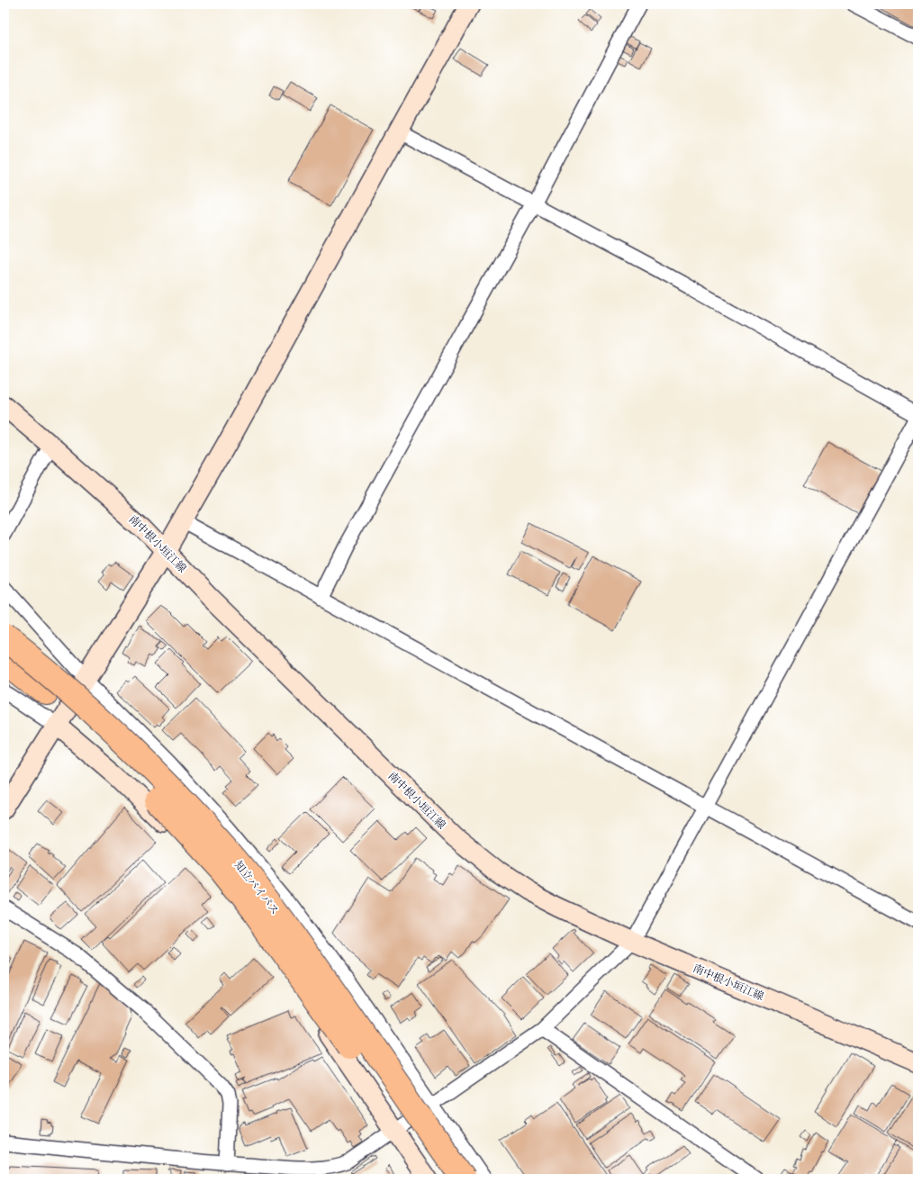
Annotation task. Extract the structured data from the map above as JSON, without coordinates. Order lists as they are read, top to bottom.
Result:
{
  "streets": {
    "highway": ["知立バイパス"],
    "street": ["南中根小垣江線"]
  }
}
